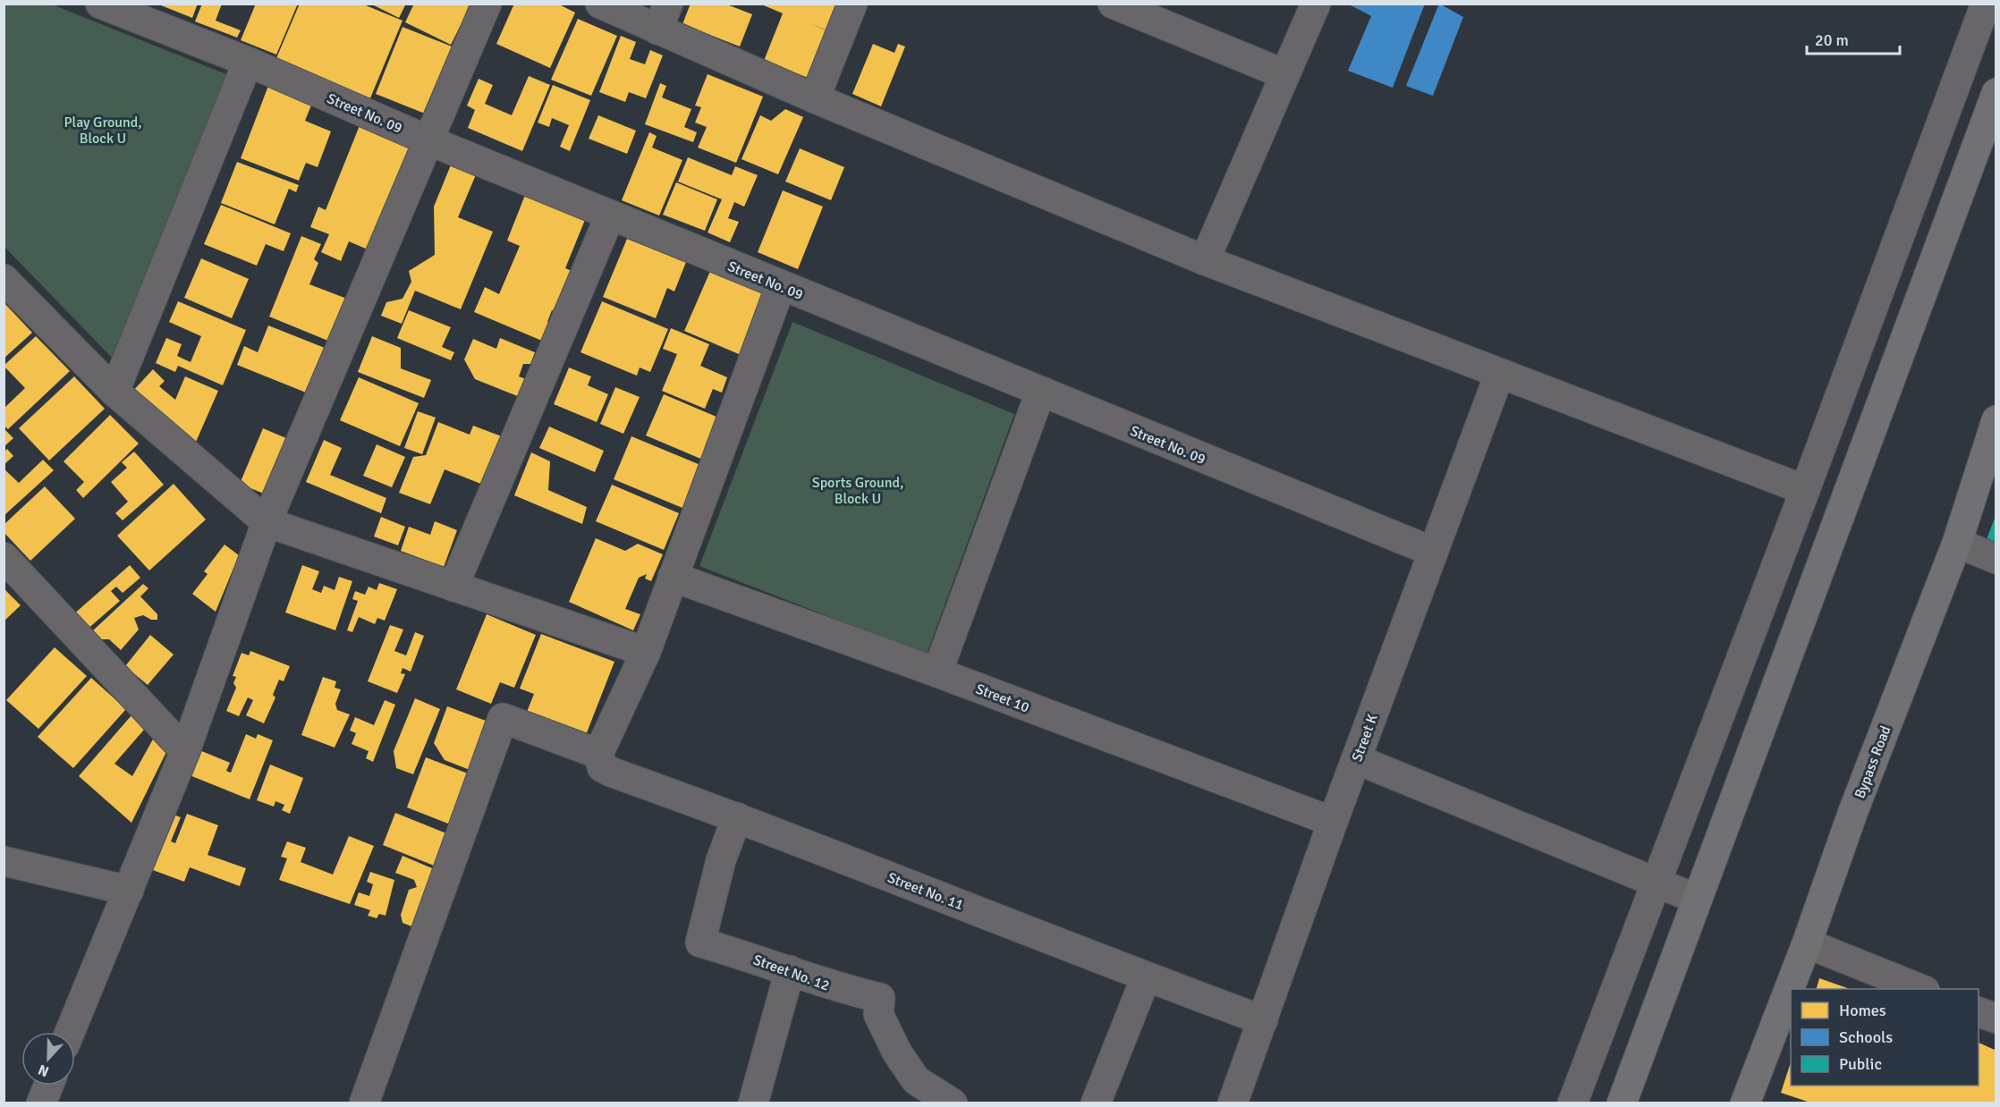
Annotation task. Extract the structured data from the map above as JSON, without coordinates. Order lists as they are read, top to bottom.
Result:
{
  "streets": {
    "main road": ["Bypass Road"],
    "street": [
      "Street No. 09",
      "Street 10",
      "Street K",
      "Street No. 11",
      "Street No. 12"
    ]
  },
  "crossings": [
    ["Street No. 09", "Street K"],
    ["Street 10", "Street K"],
    ["Street K", "Street No. 11"],
    ["Street No. 11", "Street No. 12"]
  ],
  "parks": ["Play Ground, Block U", "Sports Ground, Block U"],
  "legend": ["Homes", "Schools", "Public"],
  "scale_bar": "20 m",
  "north": "bottom"
}
